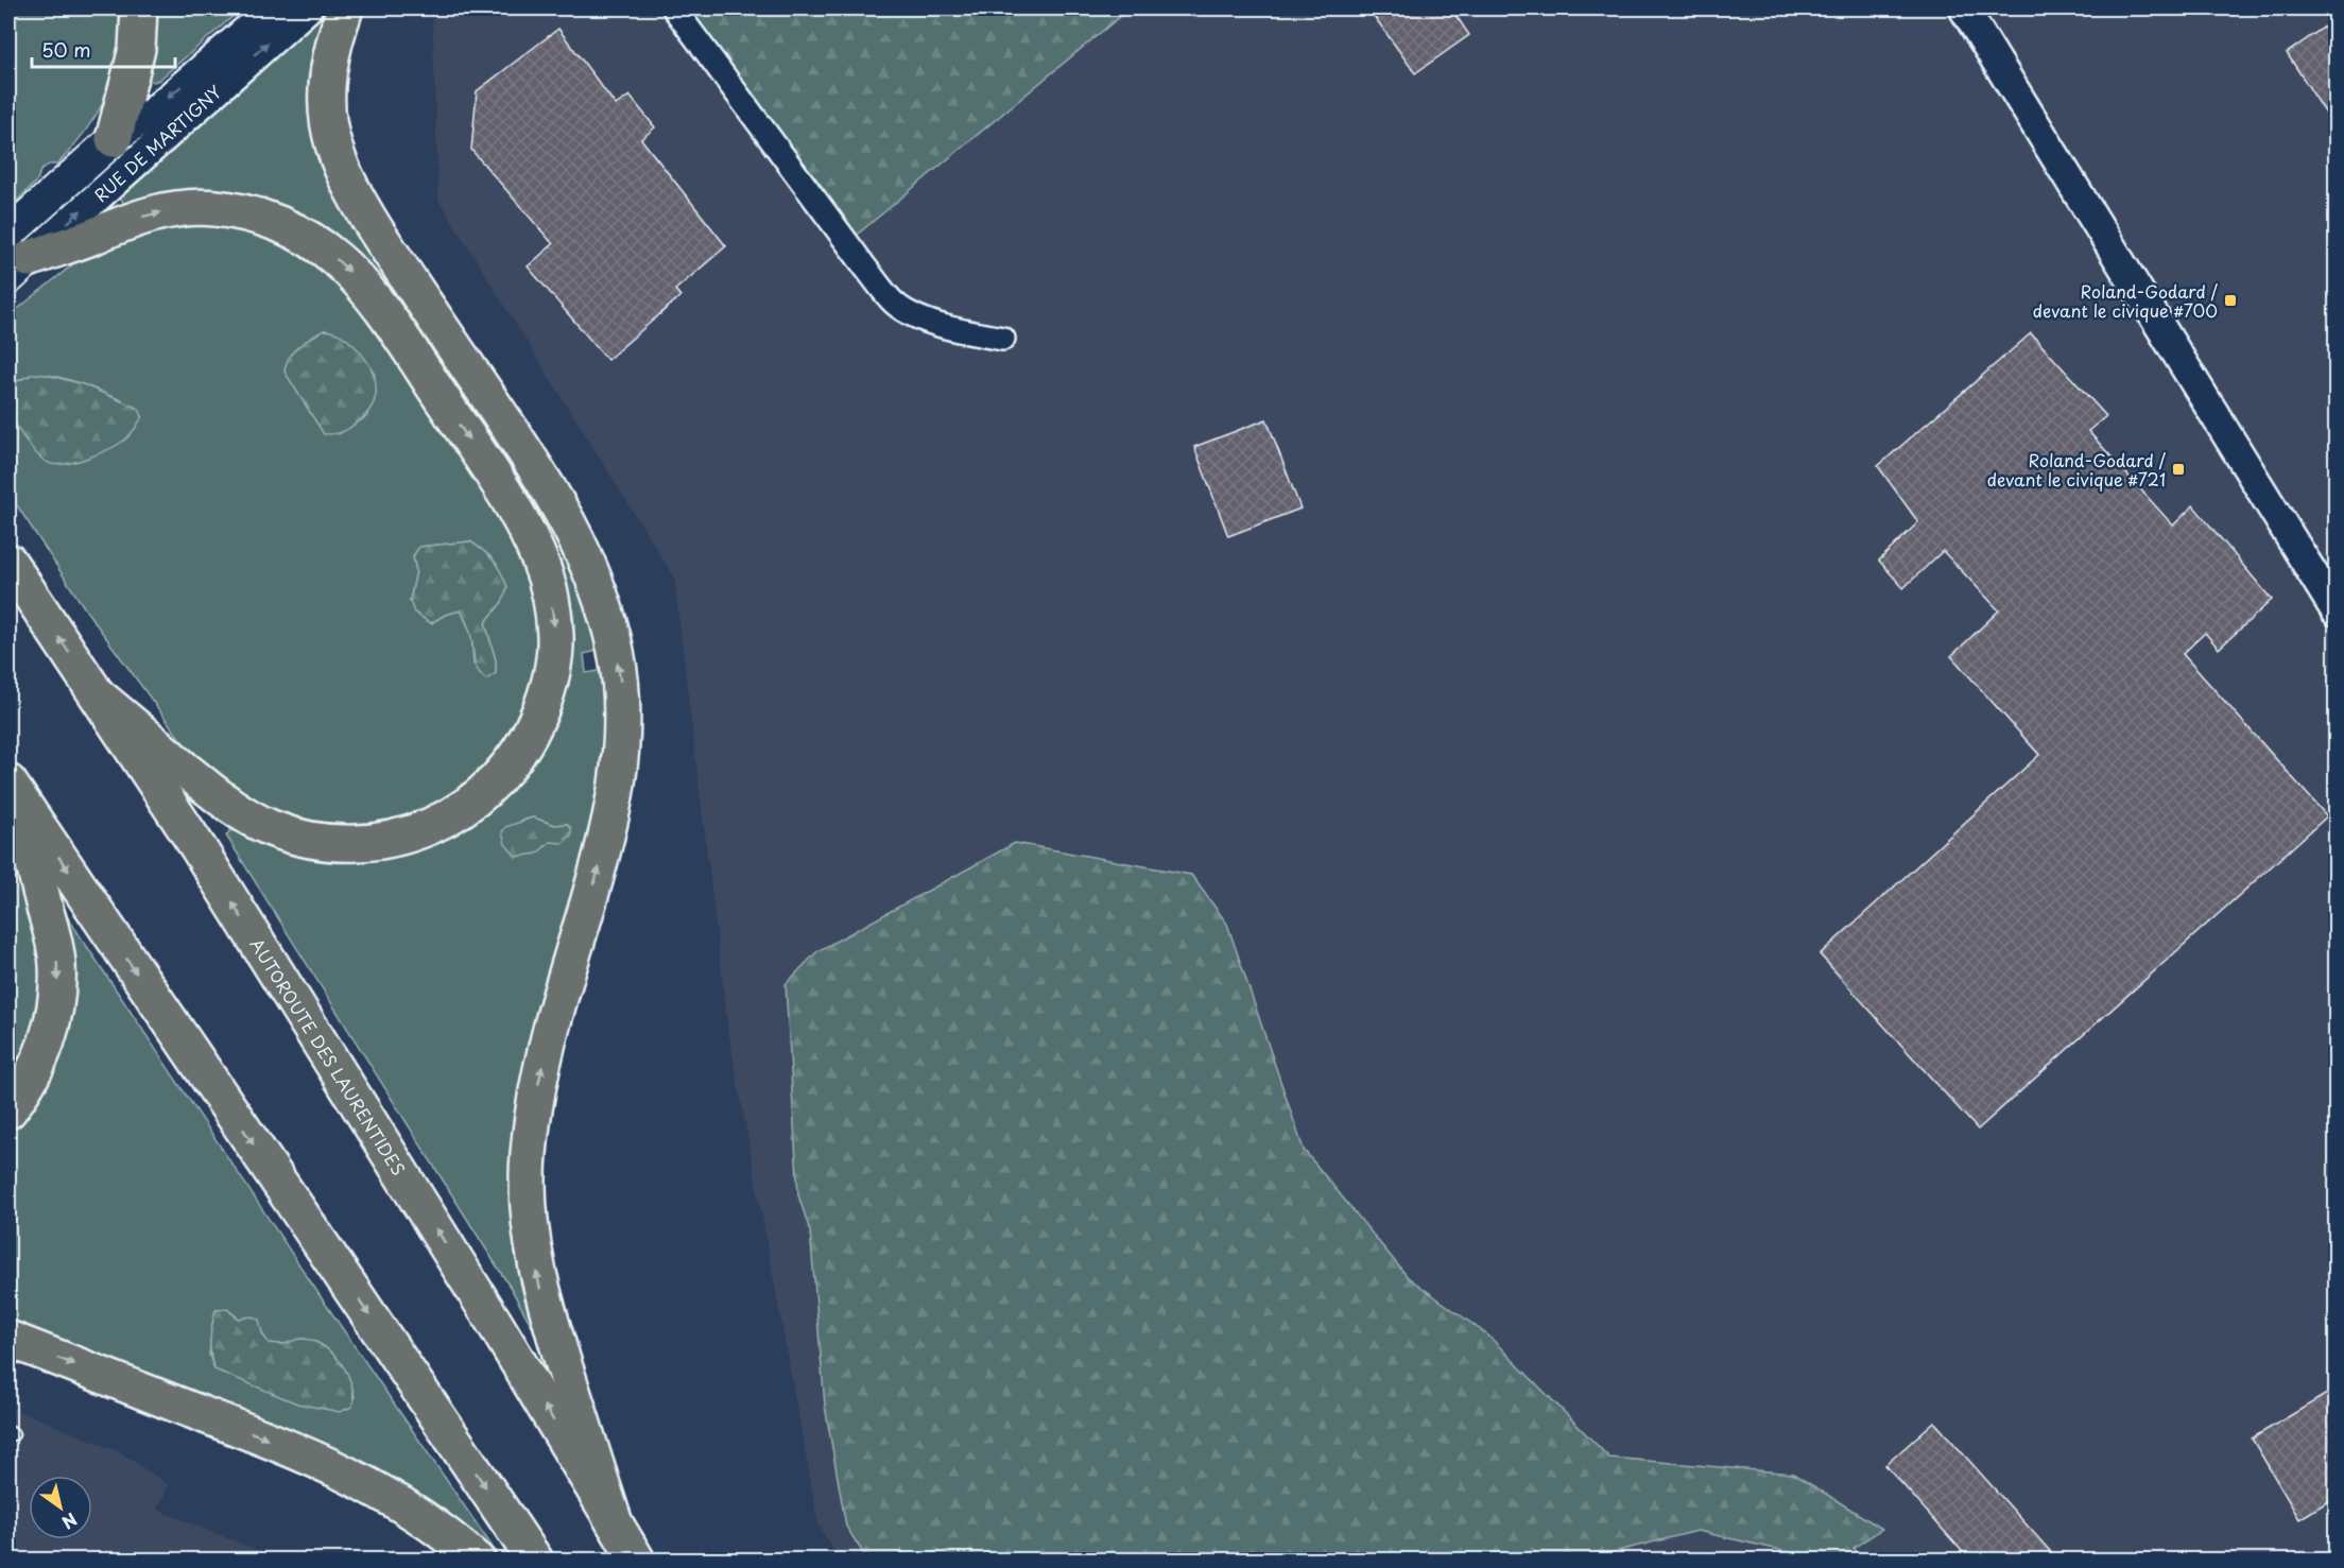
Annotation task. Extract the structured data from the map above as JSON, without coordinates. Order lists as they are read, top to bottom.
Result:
{
  "streets": {
    "highway": ["AUTOROUTE DES LAURENTIDES"],
    "main road": ["RUE DE MARTIGNY"]
  },
  "places": {
    "transit": ["Roland-Godard / devant le civique #700", "Roland-Godard / devant le civique #721"]
  },
  "scale_bar": "50 m",
  "north": "bottom right"
}
